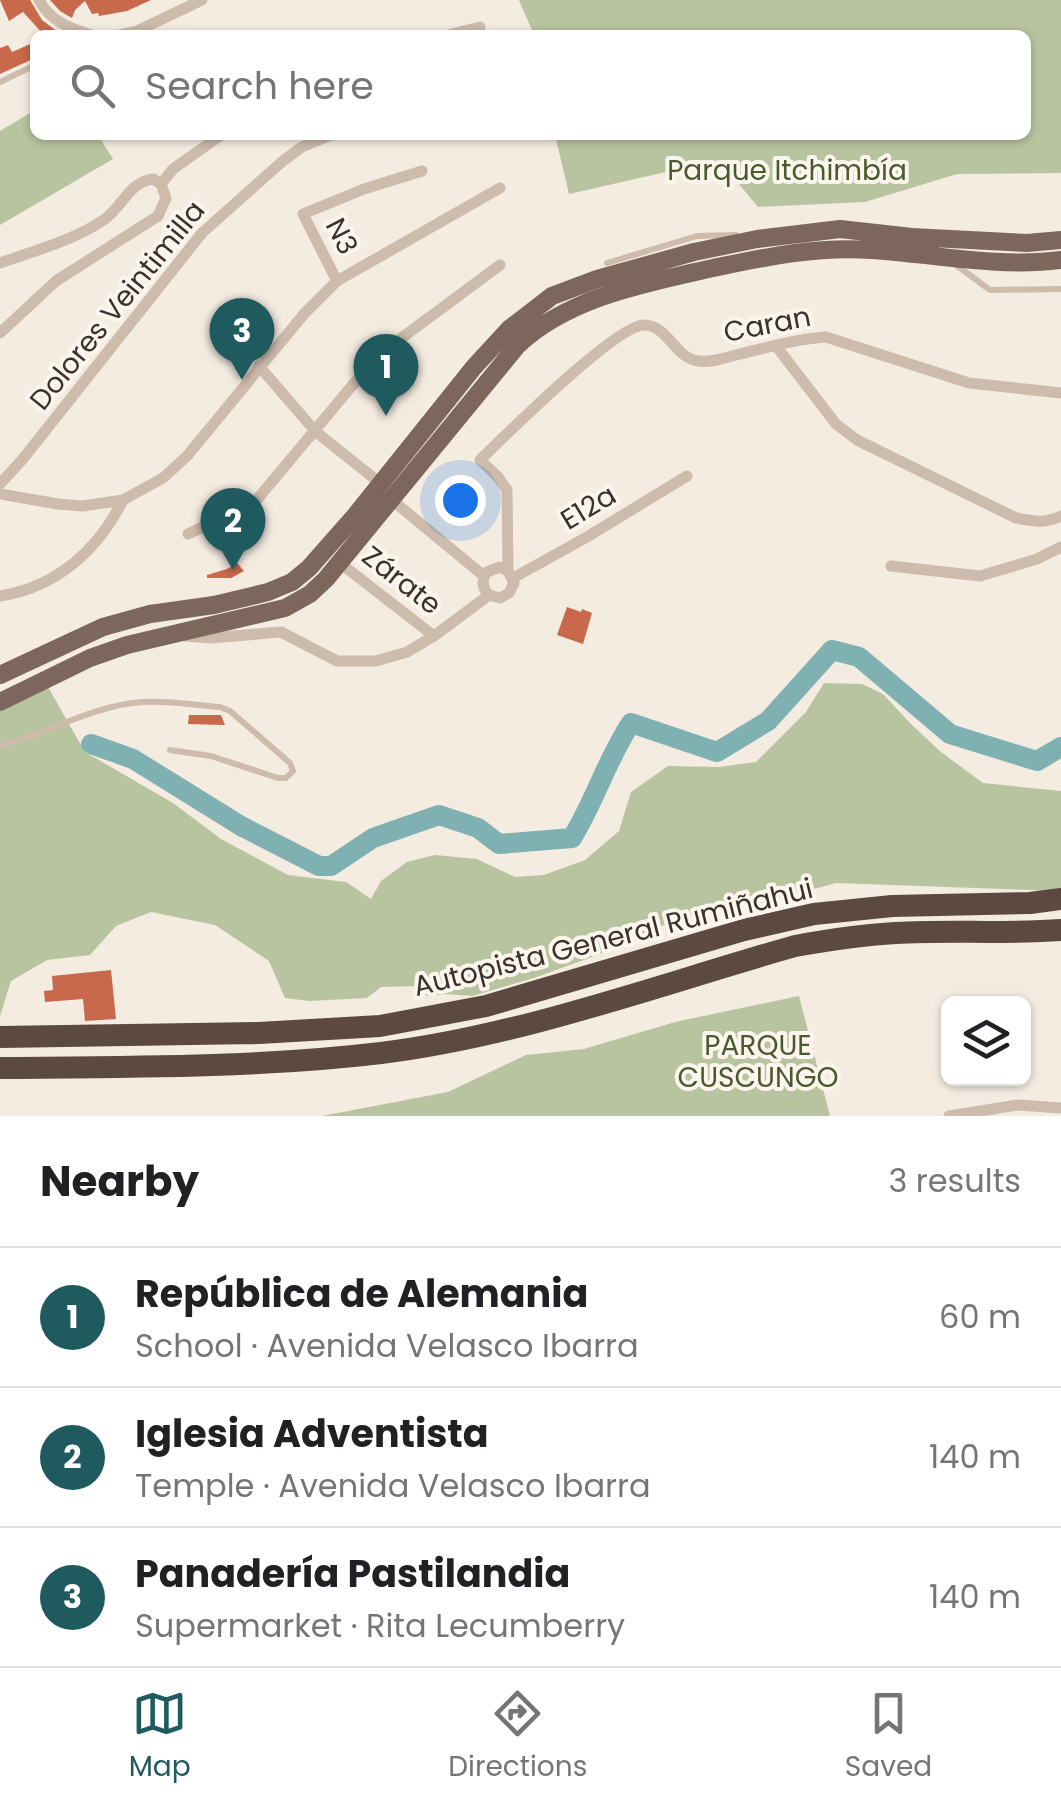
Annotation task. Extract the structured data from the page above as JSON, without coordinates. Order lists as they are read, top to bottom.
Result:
{
  "streets": {
    "highway": ["Autopista General Rumiñahui"],
    "street": [
      "N3",
      "Dolores Veintimilla",
      "Caran",
      "E12a",
      "Zárate"
    ]
  },
  "crossings": [
    ["Caran", "E12a"]
  ],
  "parks": ["Parque Itchimbía", "PARQUE CUSCUNGO"],
  "page": {
    "search": "Search here",
    "pins": ["3", "1", "2"],
    "heading": ["Nearby", "3 results"],
    "list": [
      {
        "mark": "1",
        "name": "República de Alemania",
        "note": "School · Avenida Velasco Ibarra",
        "value": "60 m"
      },
      {
        "mark": "2",
        "name": "Iglesia Adventista",
        "note": "Temple · Avenida Velasco Ibarra",
        "value": "140 m"
      },
      {
        "mark": "3",
        "name": "Panadería Pastilandia",
        "note": "Supermarket · Rita Lecumberry",
        "value": "140 m"
      }
    ],
    "nav": ["Map", "Directions", "Saved"]
  }
}
